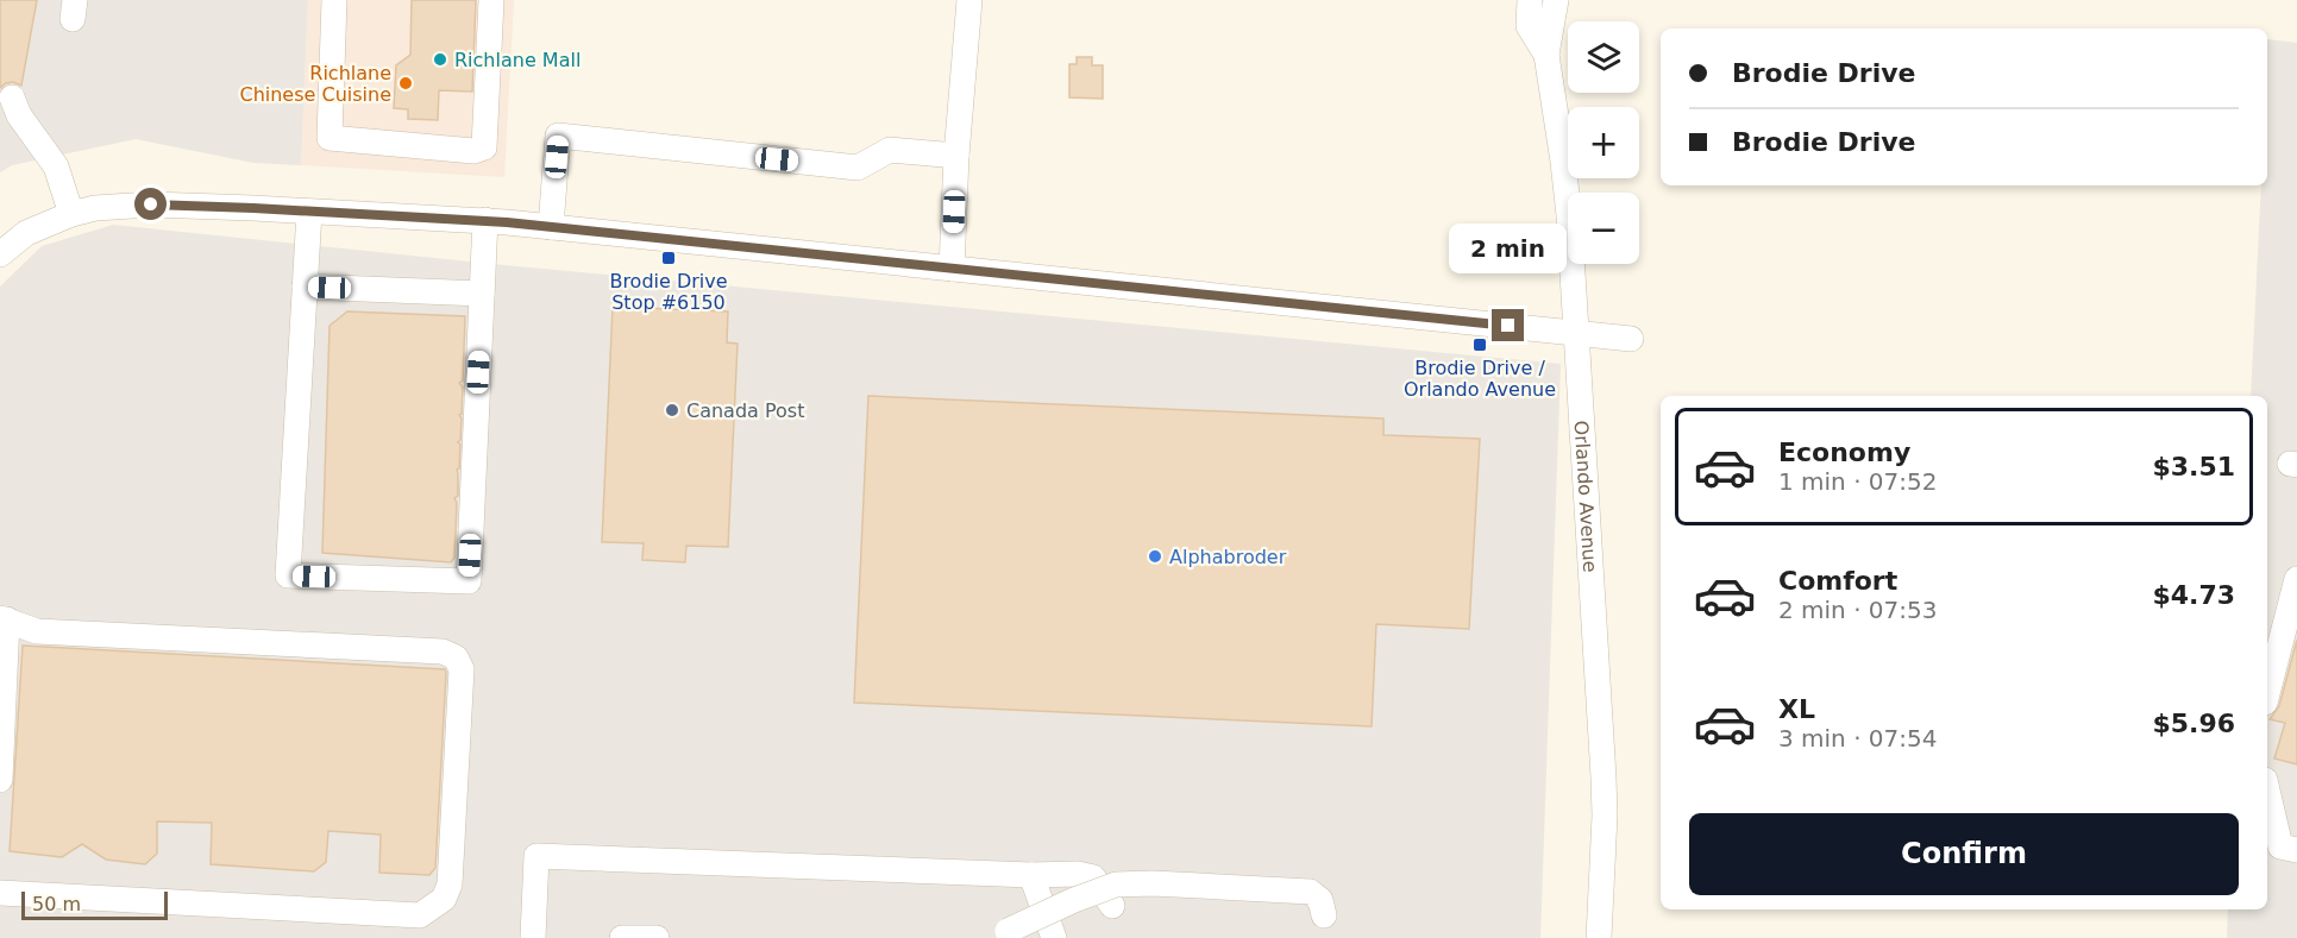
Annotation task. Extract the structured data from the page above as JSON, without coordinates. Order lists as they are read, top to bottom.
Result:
{
  "streets": {
    "street": ["Orlando Avenue"]
  },
  "places": {
    "other": [
      "Richlane Mall",
      "Richlane Chinese Cuisine",
      "Canada Post",
      "Alphabroder"
    ],
    "transit": ["Brodie Drive Stop #6150", "Brodie Drive / Orlando Avenue"]
  },
  "scale_bar": "50 m",
  "page": {
    "map_buttons": ["+", "−"],
    "banner": ["Brodie Drive", "Brodie Drive"],
    "bubble": "2 min",
    "list": [
      {
        "name": "Economy",
        "note": "1 min · 07:52",
        "value": "$3.51"
      },
      {
        "name": "Comfort",
        "note": "2 min · 07:53",
        "value": "$4.73"
      },
      {
        "name": "XL",
        "note": "3 min · 07:54",
        "value": "$5.96"
      }
    ],
    "buttons": "Confirm",
    "scale": "50 m"
  }
}
